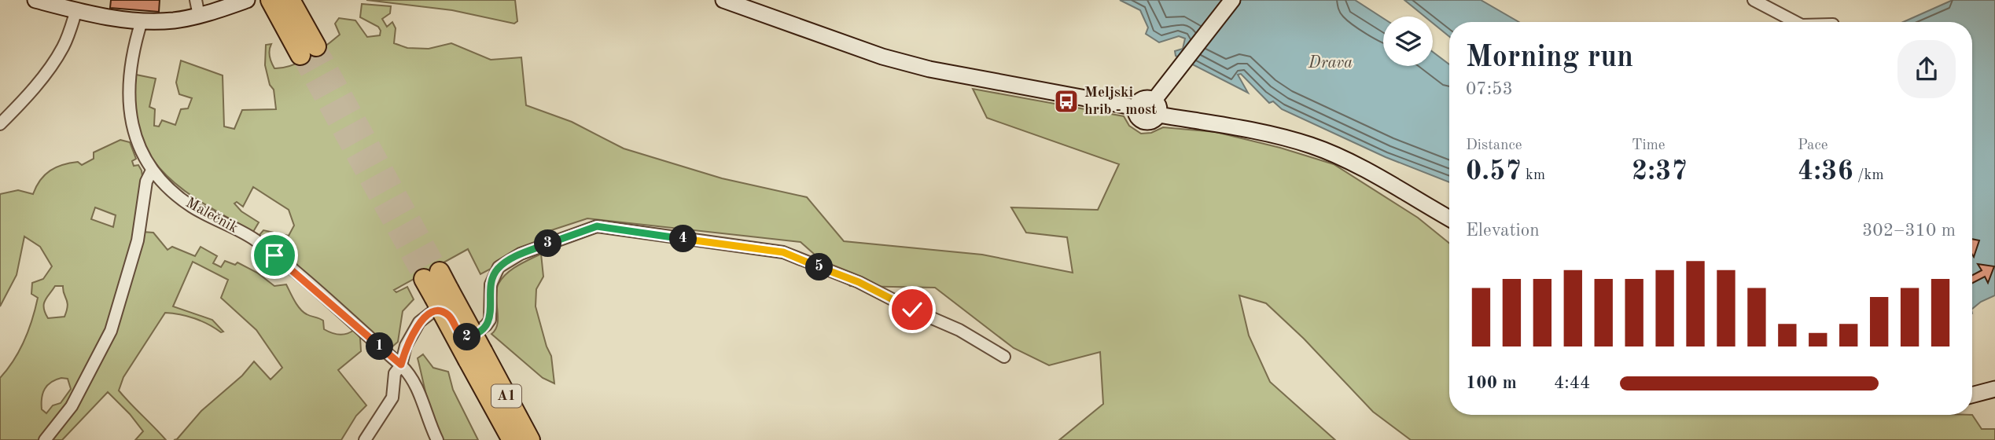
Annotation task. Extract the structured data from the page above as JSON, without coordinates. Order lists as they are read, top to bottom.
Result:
{
  "streets": {
    "highway": ["A1"],
    "street": ["Malečnik"]
  },
  "water": ["Drava"],
  "places": {
    "bus stop": ["Meljski hrib - most"]
  },
  "page": {
    "heading": ["Morning run", "07:53"],
    "stats": [
      ["Distance", "0.57 km"],
      ["Time", "2:37"],
      ["Pace", "4:36 /km"]
    ],
    "chart": ["Elevation", "302–310 m"],
    "pins": [
      "4",
      "3",
      "5",
      "2",
      "1"
    ],
    "list": [
      {
        "name": "100 m",
        "note": "4:44"
      }
    ]
  }
}
